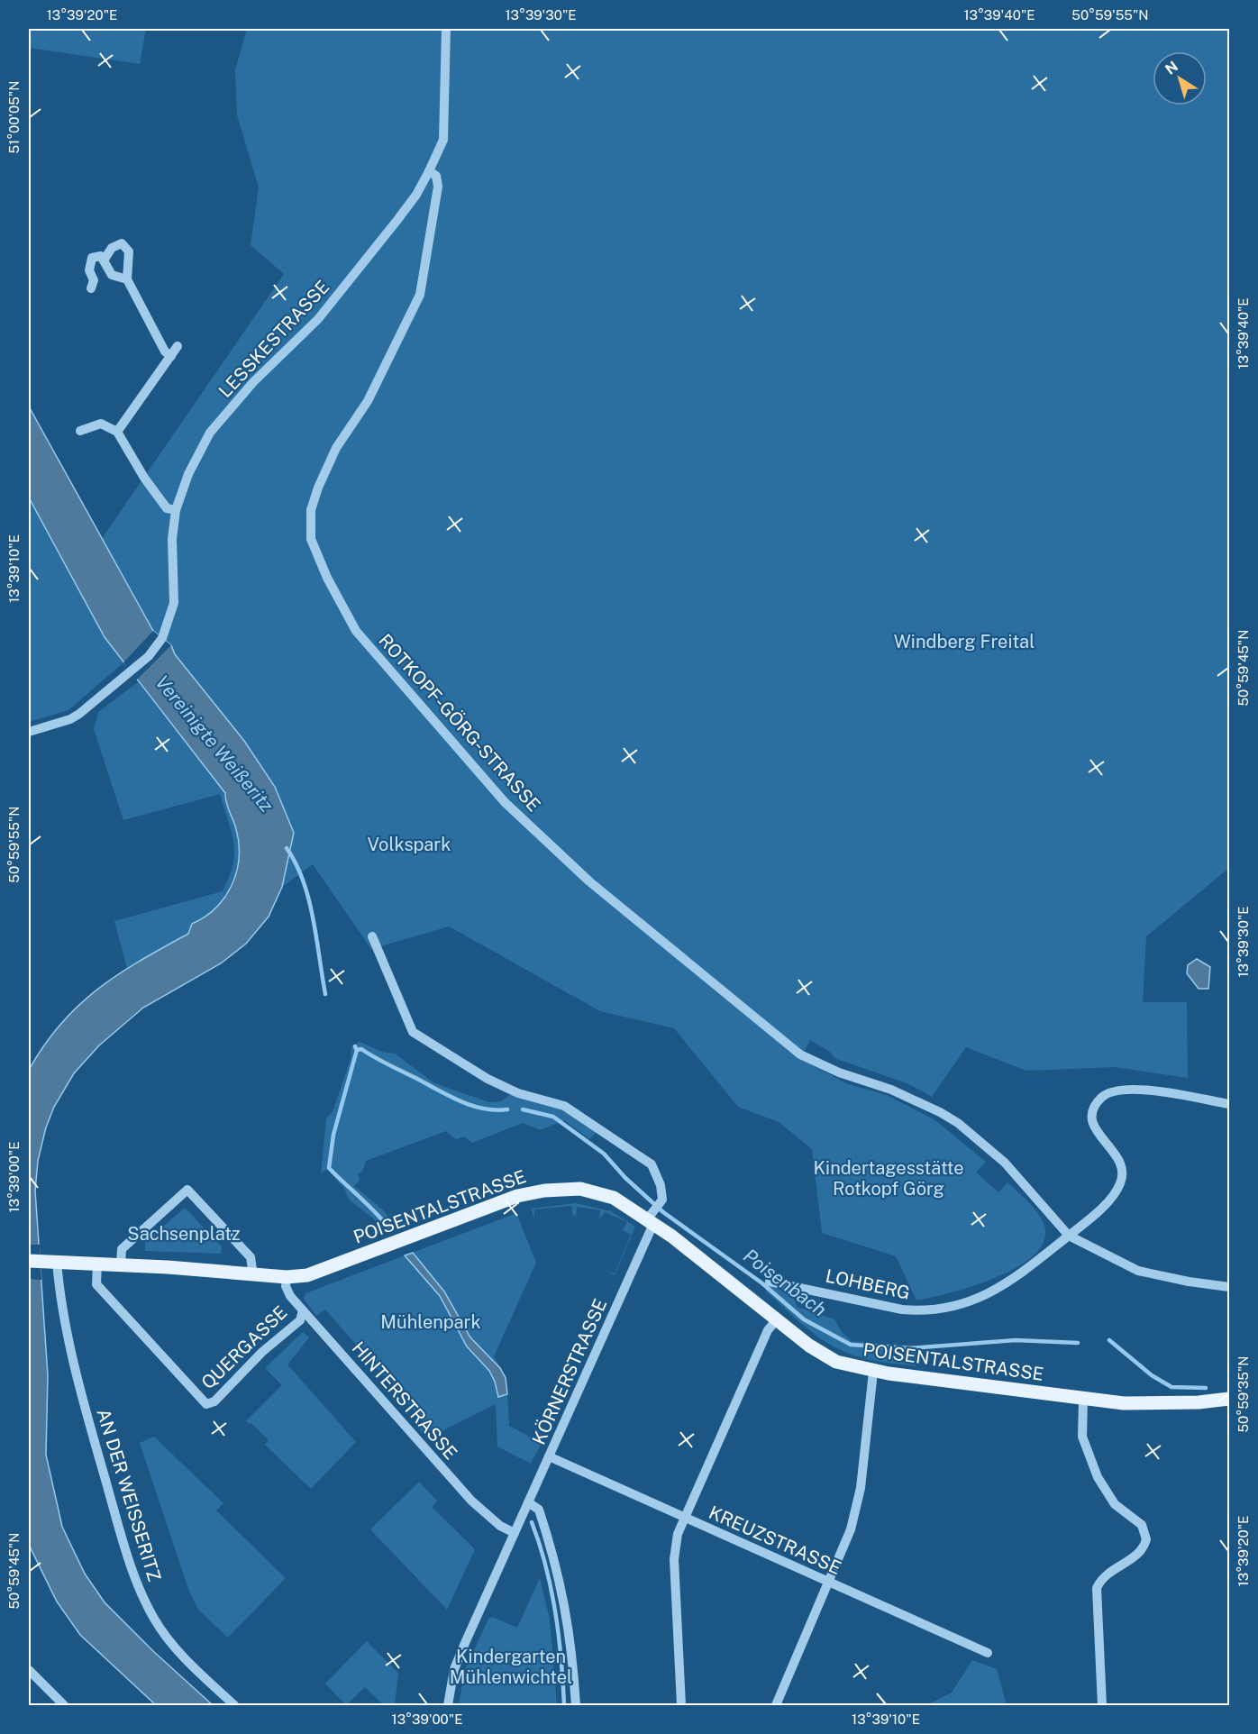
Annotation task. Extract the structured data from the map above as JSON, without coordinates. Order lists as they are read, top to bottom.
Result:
{
  "streets": {
    "main road": ["POISENTALSTRASSE"],
    "street": [
      "LESSKESTRASSE",
      "ROTKOPF-GÖRG-STRASSE",
      "LOHBERG",
      "QUERGASSE",
      "KÖRNERSTRASSE",
      "HINTERSTRASSE",
      "AN DER WEISSERITZ",
      "KREUZSTRASSE"
    ]
  },
  "crossings": [
    ["LESSKESTRASSE", "ROTKOPF-GÖRG-STRASSE"],
    ["ROTKOPF-GÖRG-STRASSE", "LOHBERG"],
    ["POISENTALSTRASSE", "QUERGASSE"],
    ["POISENTALSTRASSE", "KÖRNERSTRASSE"],
    ["POISENTALSTRASSE", "HINTERSTRASSE"],
    ["POISENTALSTRASSE", "AN DER WEISSERITZ"],
    ["QUERGASSE", "HINTERSTRASSE"],
    ["KÖRNERSTRASSE", "HINTERSTRASSE"],
    ["KÖRNERSTRASSE", "KREUZSTRASSE"]
  ],
  "water": ["Vereinigte Weißeritz", "Poisenbach"],
  "parks": [
    "Windberg Freital",
    "Volkspark",
    "Kindertagesstätte Rotkopf Görg",
    "Sachsenplatz",
    "Mühlenpark",
    "Kindergarten Mühlenwichtel"
  ],
  "north": "top left",
  "coordinates": [
    "13°39'20\"E",
    "13°39'30\"E",
    "13°39'40\"E",
    "50°59'55\"N",
    "51°00'05\"N",
    "13°39'10\"E",
    "50°59'45\"N",
    "13°39'00\"E",
    "50°59'35\"N"
  ]
}
